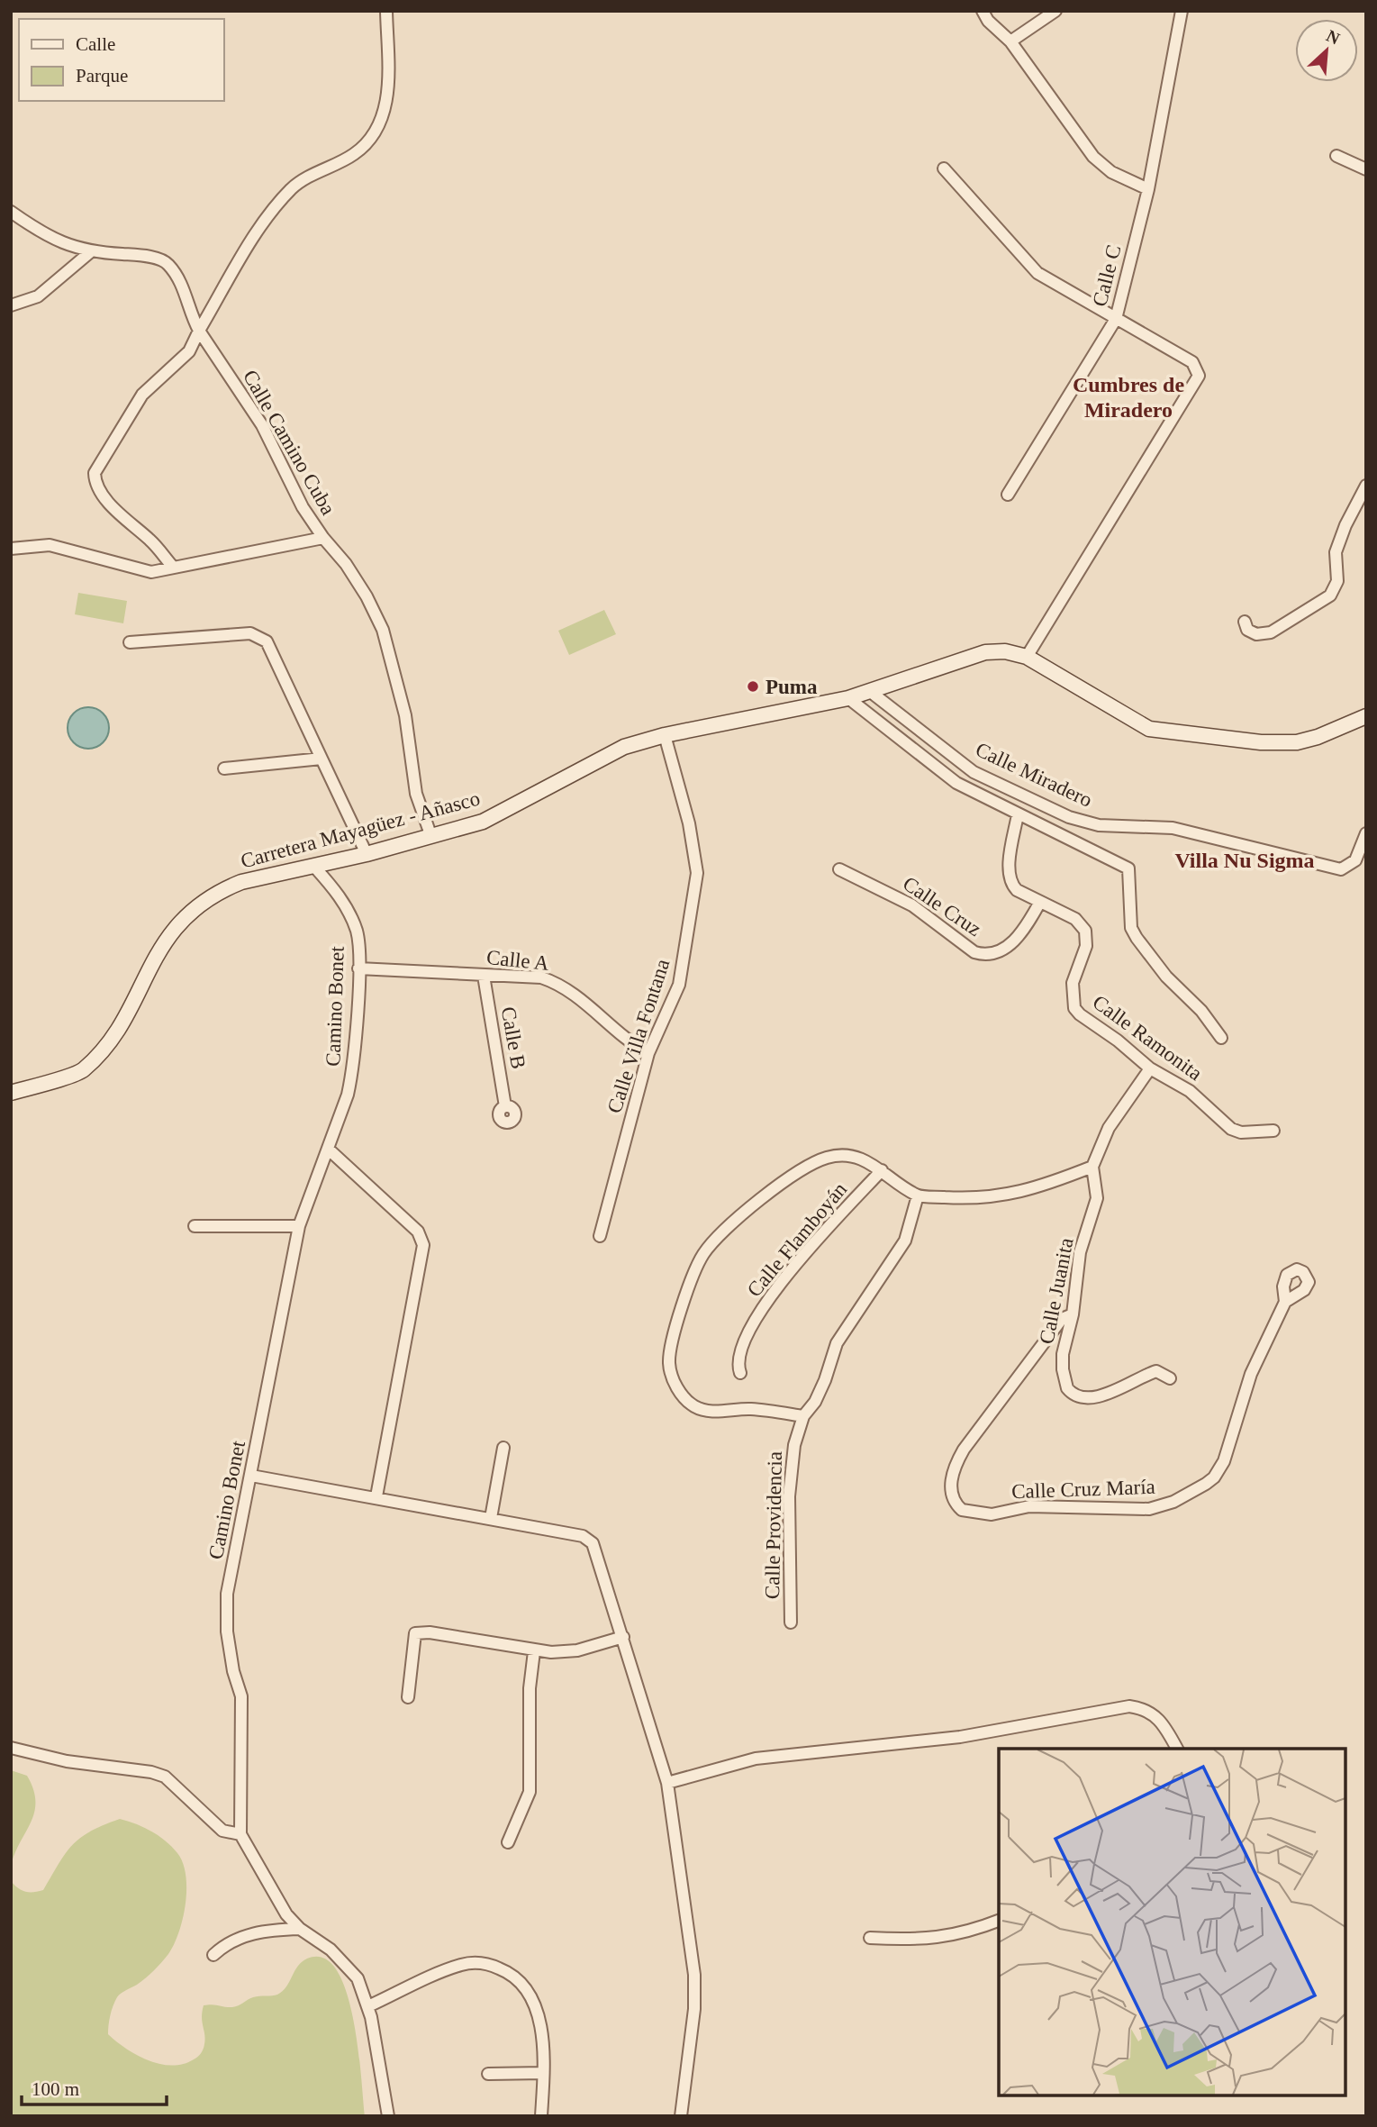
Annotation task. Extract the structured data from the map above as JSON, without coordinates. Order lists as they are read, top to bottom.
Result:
{
  "streets": {
    "main road": ["Carretera Mayagüez - Añasco"],
    "street": [
      "Calle C",
      "Calle Camino Cuba",
      "Calle Miradero",
      "Calle Cruz",
      "Calle A",
      "Camino Bonet",
      "Calle Villa Fontana",
      "Calle B",
      "Calle Ramonita",
      "Calle Flamboyán",
      "Calle Juanita",
      "Calle Cruz María",
      "Calle Providencia"
    ]
  },
  "crossings": [
    ["Calle Camino Cuba", "Carretera Mayagüez - Añasco"],
    ["Calle Miradero", "Carretera Mayagüez - Añasco"],
    ["Carretera Mayagüez - Añasco", "Camino Bonet"],
    ["Carretera Mayagüez - Añasco", "Calle Villa Fontana"],
    ["Calle Cruz", "Calle Ramonita"],
    ["Calle A", "Camino Bonet"],
    ["Calle A", "Calle Villa Fontana"],
    ["Calle A", "Calle B"],
    ["Calle Juanita", "Calle Cruz María"]
  ],
  "districts": ["Cumbres de Miradero", "Villa Nu Sigma"],
  "places": ["Puma"],
  "legend": ["Calle", "Parque"],
  "scale_bar": "100 m",
  "north": "top right"
}
